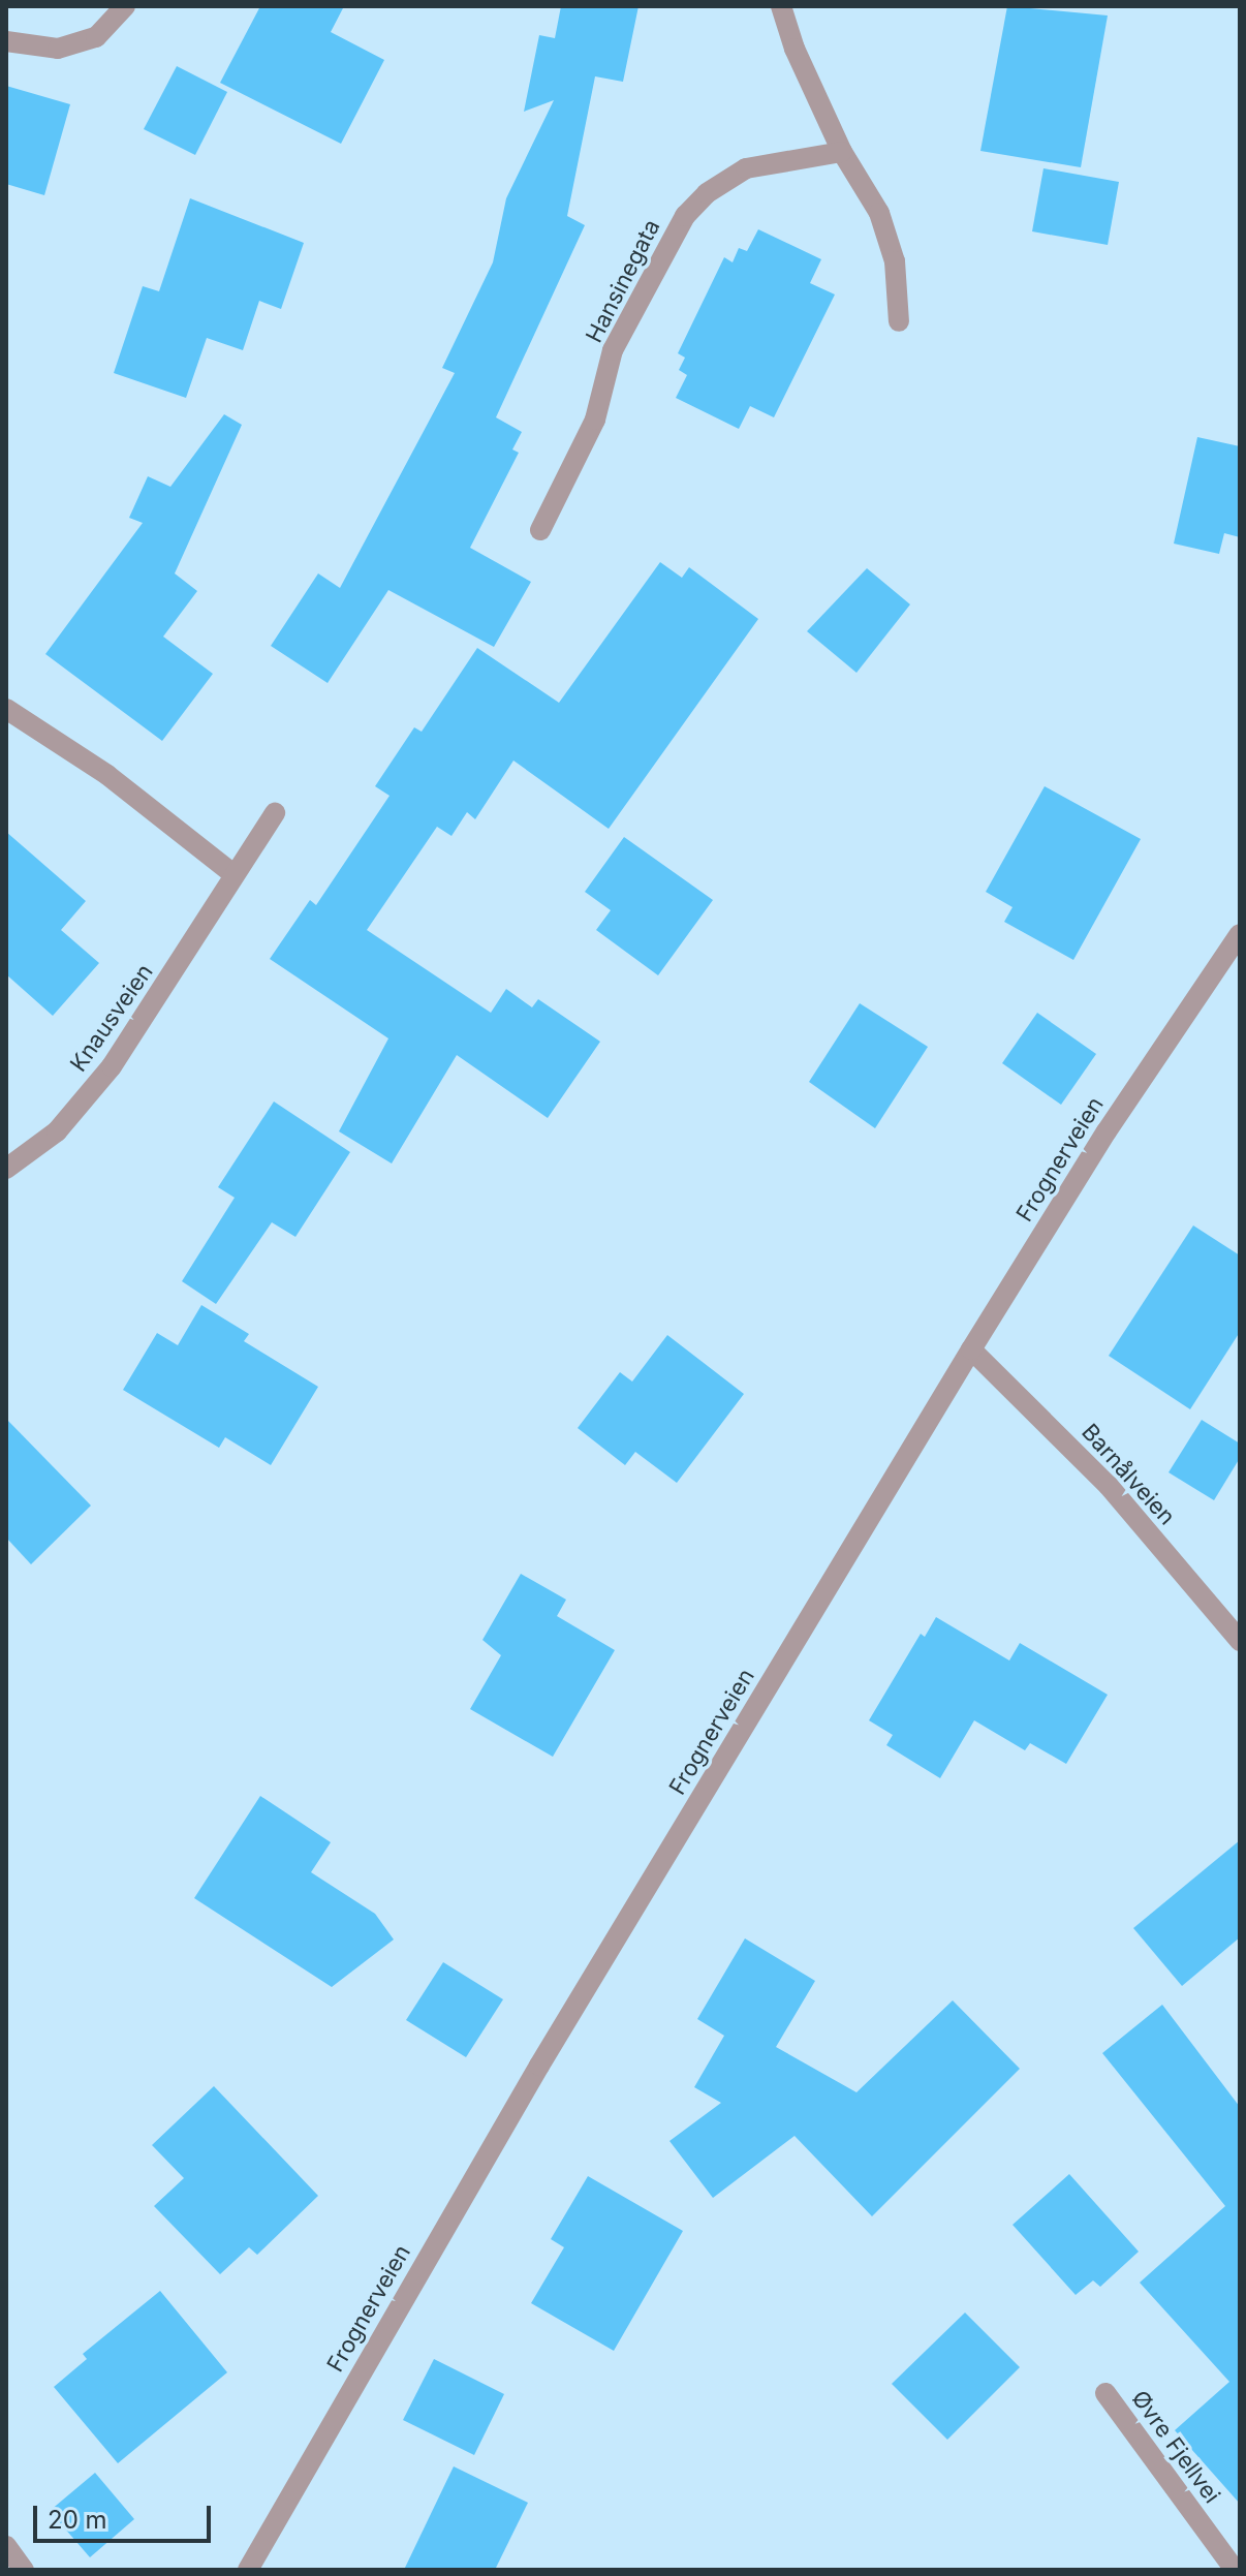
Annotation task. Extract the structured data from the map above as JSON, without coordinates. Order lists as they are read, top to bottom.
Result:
{
  "streets": {
    "street": [
      "Hansinegata",
      "Knausveien",
      "Frognerveien",
      "Barnålveien",
      "Øvre Fjellvei"
    ]
  },
  "crossings": [
    ["Frognerveien", "Barnålveien"]
  ],
  "scale_bar": "20 m"
}
